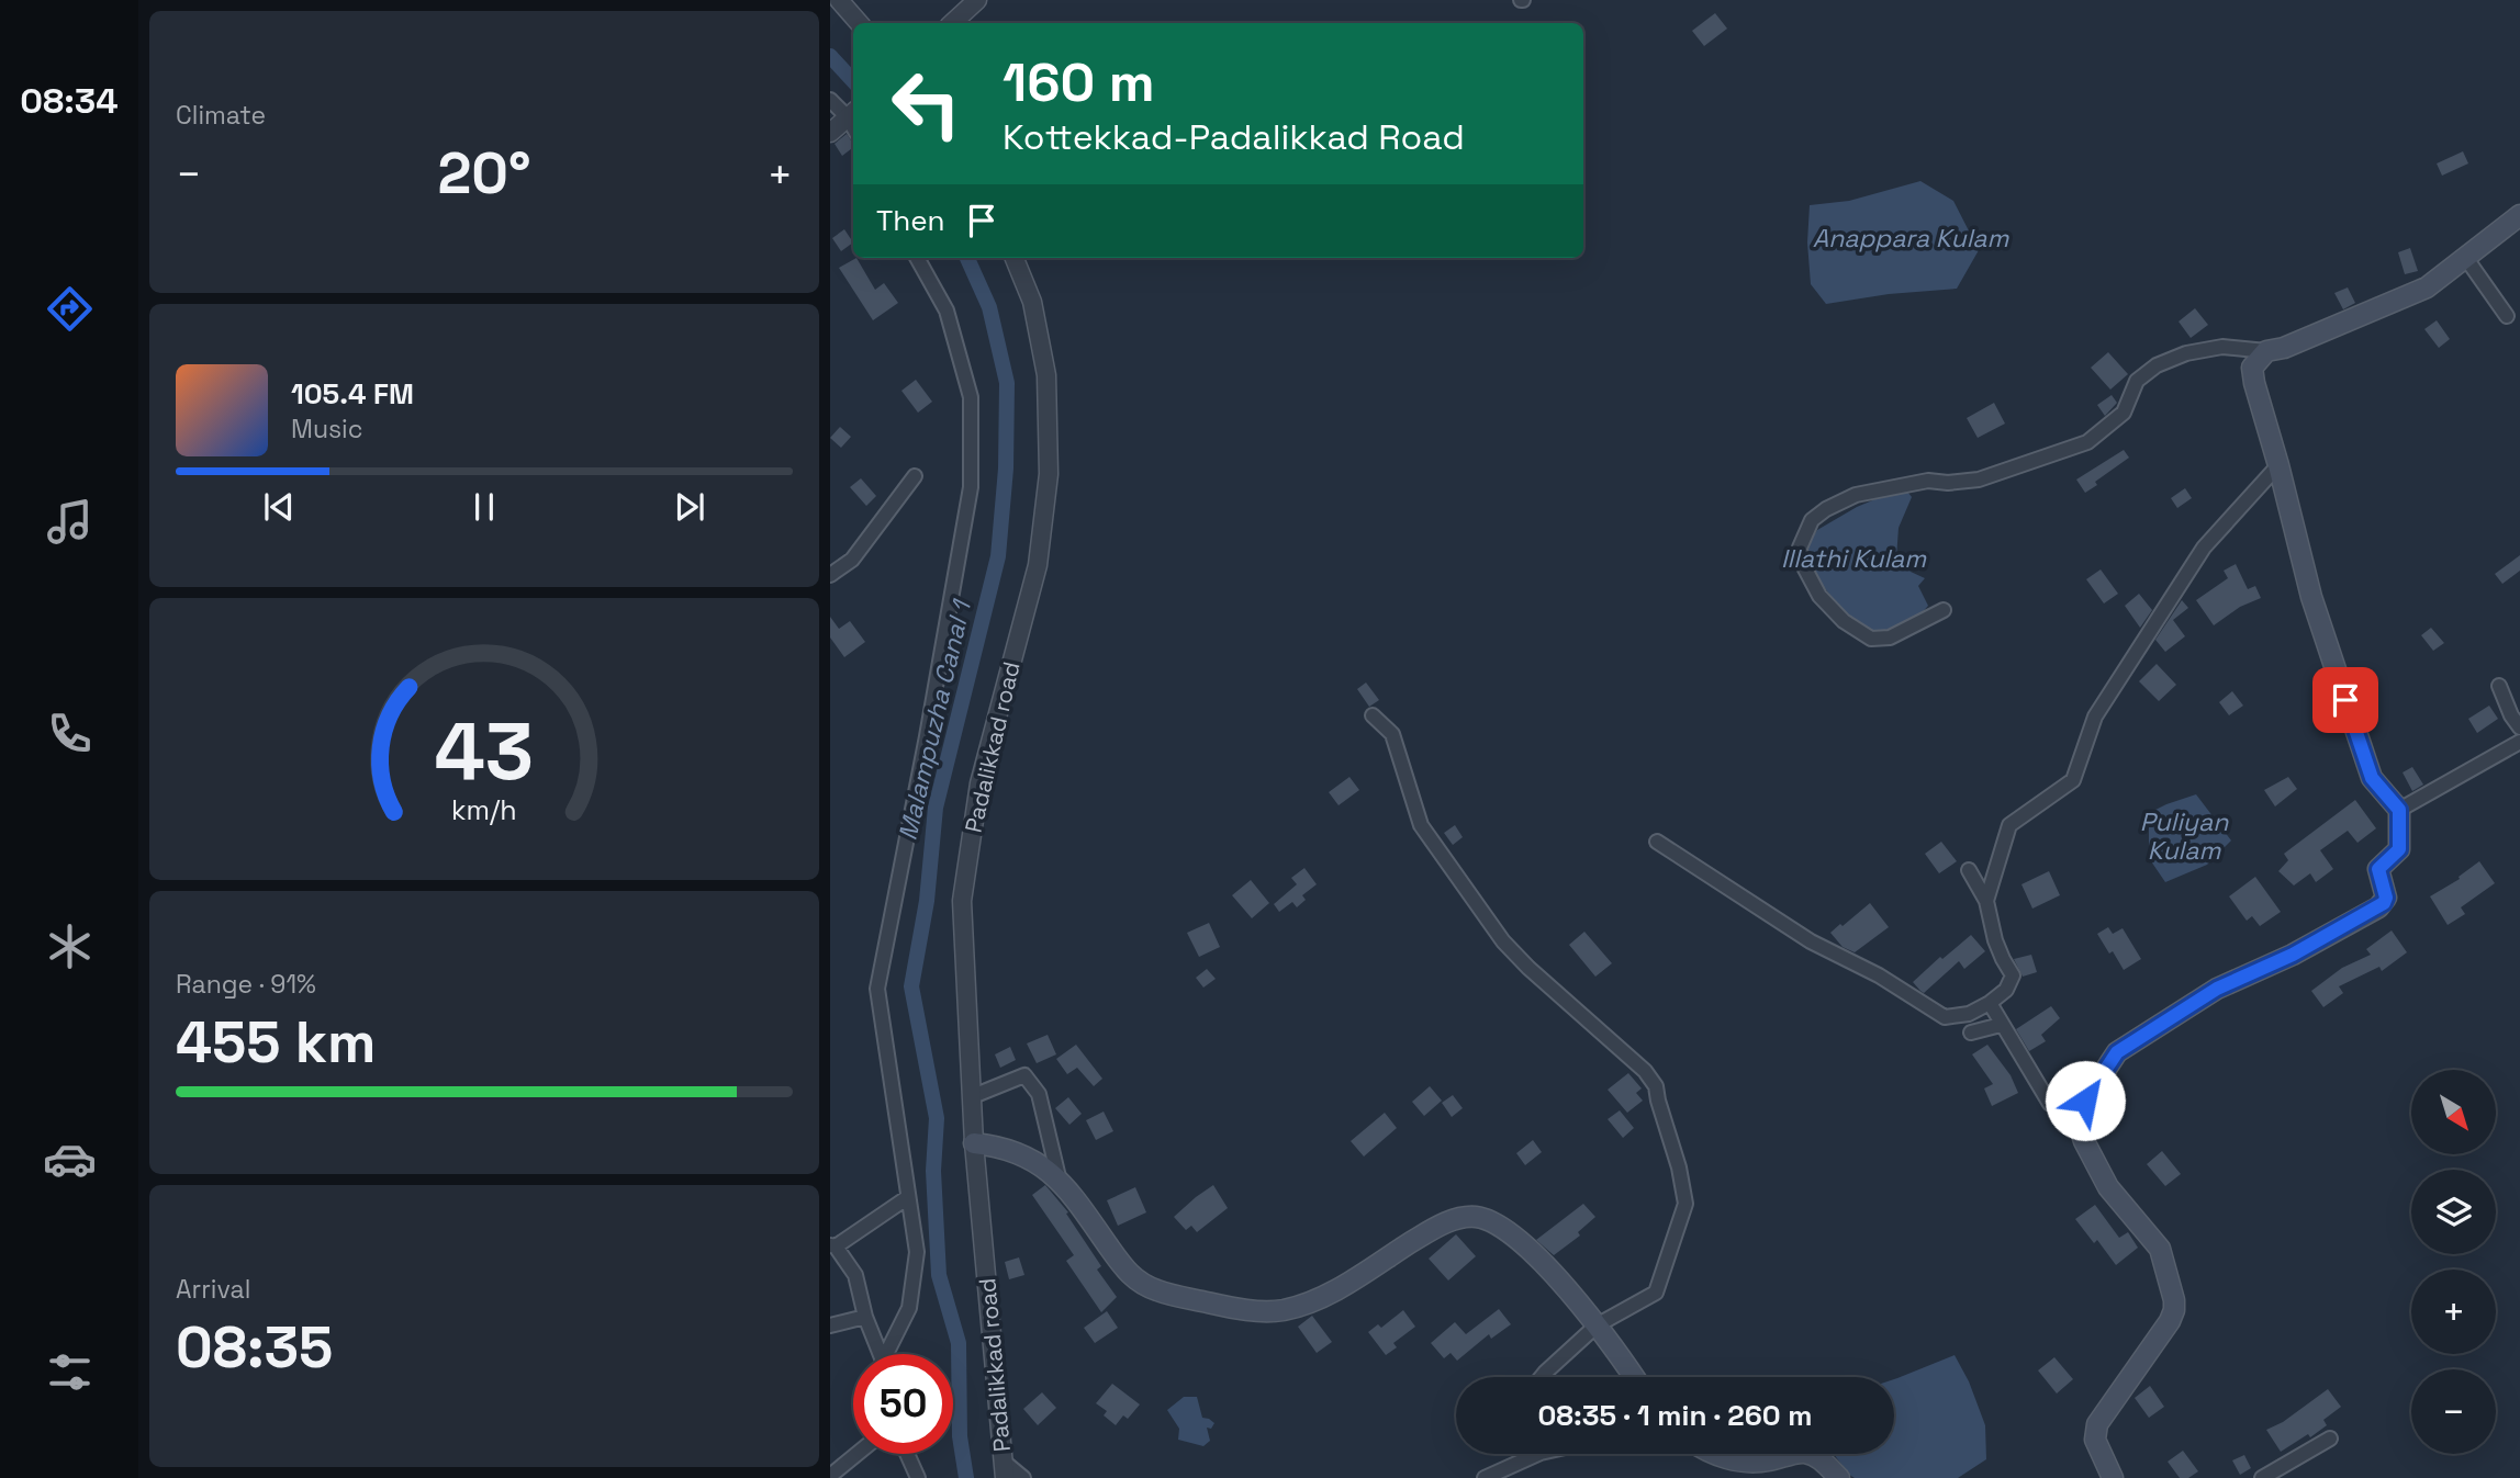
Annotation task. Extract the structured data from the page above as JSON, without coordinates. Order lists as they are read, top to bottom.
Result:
{
  "streets": {
    "street": ["Padalikkad road"]
  },
  "water": [
    "Anappara Kulam",
    "Illathi Kulam",
    "Malampuzha Canal 1",
    "Puliyan Kulam"
  ],
  "north": "bottom right",
  "page": {
    "tabs": "08:34",
    "tile": [
      "Climate",
      ["Range · 91%", "455 km"],
      ["Arrival", "08:35"]
    ],
    "turn": ["160 m", "Kottekkad-Padalikkad Road"],
    "heat": ["−", "20°", "+"],
    "then": "Then",
    "song": ["105.4 FM", "Music"],
    "map_buttons": ["+", "−"],
    "limit": "50",
    "trip": "08:35 · 1 min · 260 m",
    "gauge": ["43", "km/h"]
  }
}
